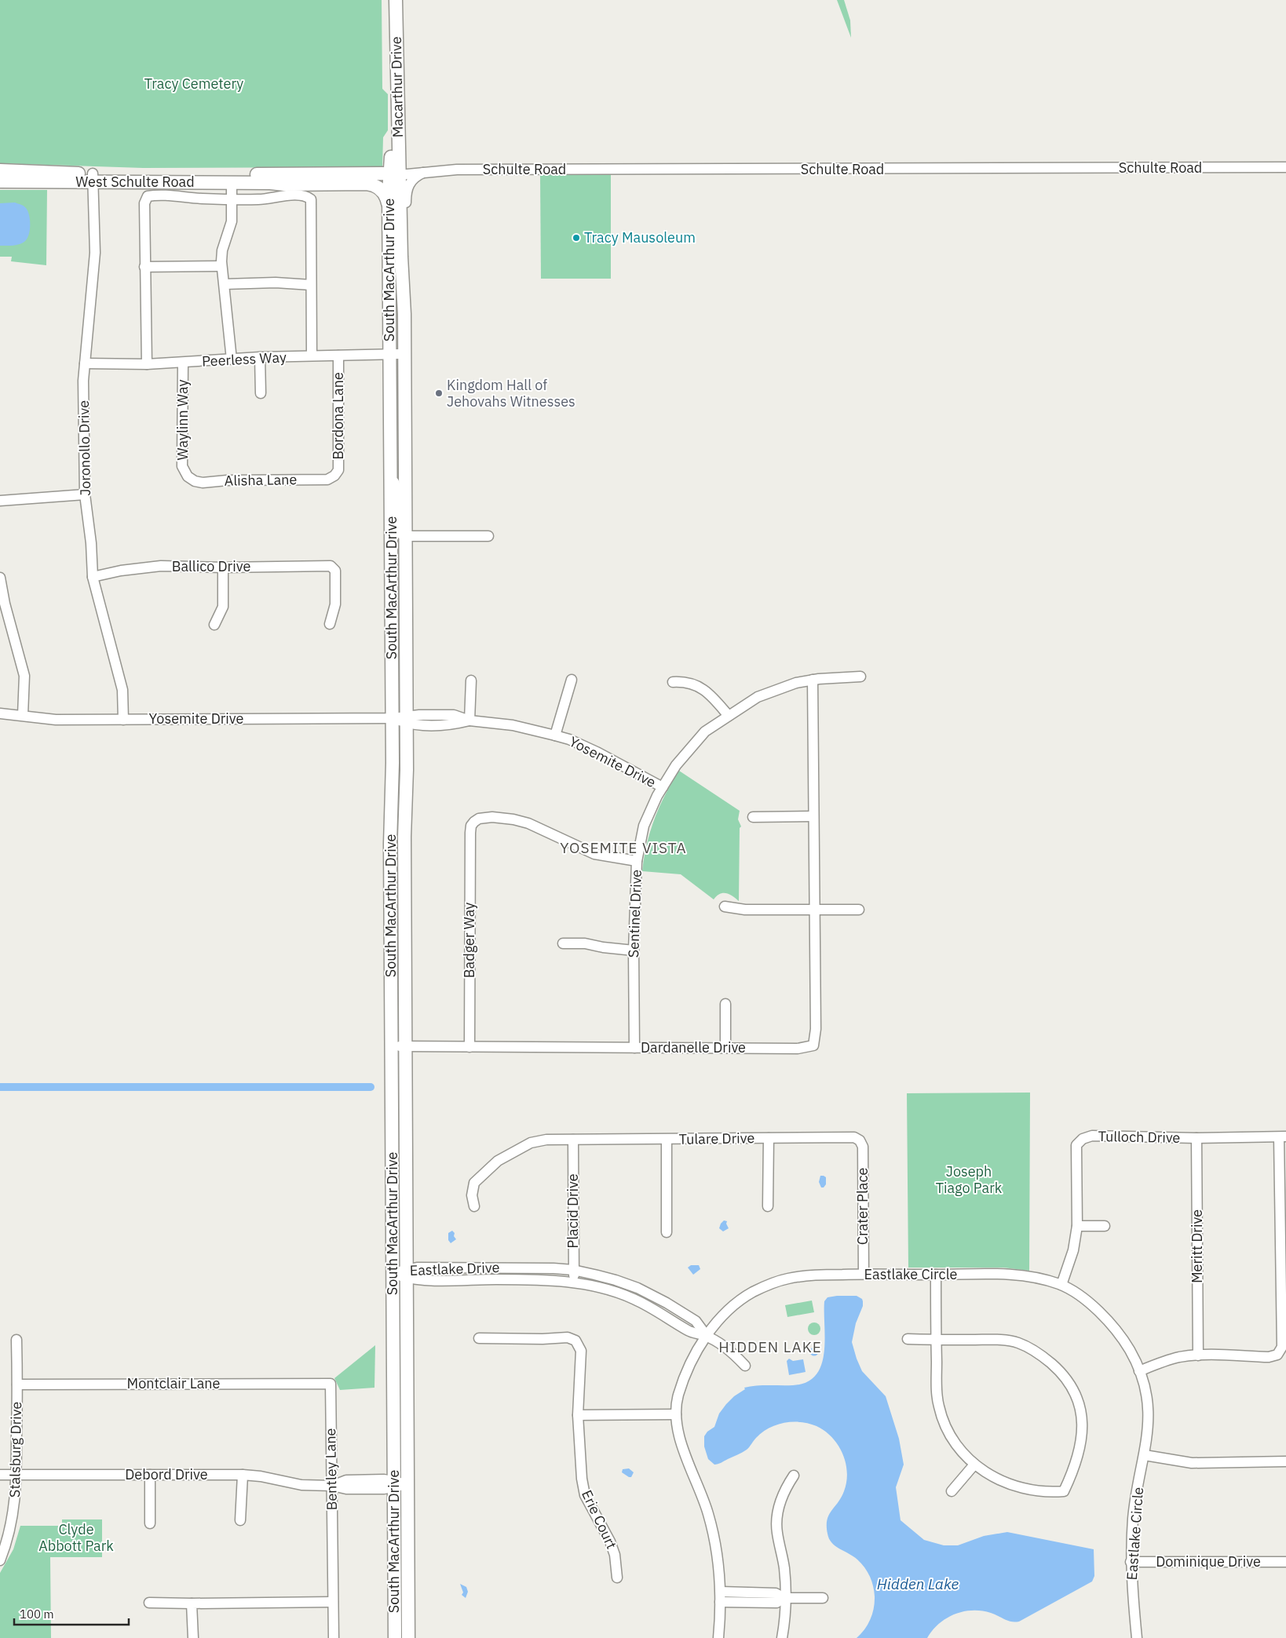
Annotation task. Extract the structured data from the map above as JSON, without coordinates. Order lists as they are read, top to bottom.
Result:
{
  "streets": {
    "main road": [
      "Macarthur Drive",
      "Schulte Road",
      "West Schulte Road",
      "South MacArthur Drive"
    ],
    "street": [
      "Peerless Way",
      "Bordona Lane",
      "Waylinn Way",
      "Joronollo Drive",
      "Alisha Lane",
      "Ballico Drive",
      "Yosemite Drive",
      "Sentinel Drive",
      "Badger Way",
      "Dardanelle Drive",
      "Tulloch Drive",
      "Tulare Drive",
      "Crater Place",
      "Placid Drive",
      "Meritt Drive",
      "Eastlake Drive",
      "Eastlake Circle",
      "Montclair Lane",
      "Stalsburg Drive",
      "Bentley Lane",
      "Debord Drive",
      "Erie Court",
      "Dominique Drive"
    ]
  },
  "crossings": [
    ["Macarthur Drive", "Schulte Road"],
    ["Macarthur Drive", "South MacArthur Drive"],
    ["Schulte Road", "West Schulte Road"],
    ["Schulte Road", "South MacArthur Drive"],
    ["West Schulte Road", "Joronollo Drive"],
    ["South MacArthur Drive", "Peerless Way"],
    ["South MacArthur Drive", "Yosemite Drive"],
    ["South MacArthur Drive", "Dardanelle Drive"],
    ["South MacArthur Drive", "Eastlake Drive"],
    ["South MacArthur Drive", "Debord Drive"],
    ["Peerless Way", "Bordona Lane"],
    ["Peerless Way", "Waylinn Way"],
    ["Peerless Way", "Joronollo Drive"],
    ["Bordona Lane", "Alisha Lane"],
    ["Waylinn Way", "Alisha Lane"],
    ["Joronollo Drive", "Ballico Drive"],
    ["Joronollo Drive", "Yosemite Drive"],
    ["Yosemite Drive", "Sentinel Drive"],
    ["Sentinel Drive", "Badger Way"],
    ["Sentinel Drive", "Dardanelle Drive"],
    ["Badger Way", "Dardanelle Drive"],
    ["Tulloch Drive", "Meritt Drive"],
    ["Tulloch Drive", "Eastlake Circle"],
    ["Tulare Drive", "Crater Place"],
    ["Tulare Drive", "Placid Drive"],
    ["Crater Place", "Eastlake Circle"],
    ["Placid Drive", "Eastlake Drive"],
    ["Eastlake Drive", "Eastlake Circle"],
    ["Eastlake Circle", "Dominique Drive"],
    ["Montclair Lane", "Stalsburg Drive"],
    ["Montclair Lane", "Bentley Lane"],
    ["Stalsburg Drive", "Debord Drive"],
    ["Bentley Lane", "Debord Drive"]
  ],
  "districts": ["YOSEMITE VISTA", "HIDDEN LAKE"],
  "water": ["Hidden Lake"],
  "parks": ["Tracy Cemetery", "Joseph Tiago Park", "Clyde Abbott Park"],
  "places": ["Tracy Mausoleum", "Kingdom Hall of Jehovahs Witnesses"],
  "scale_bar": "100 m"
}
